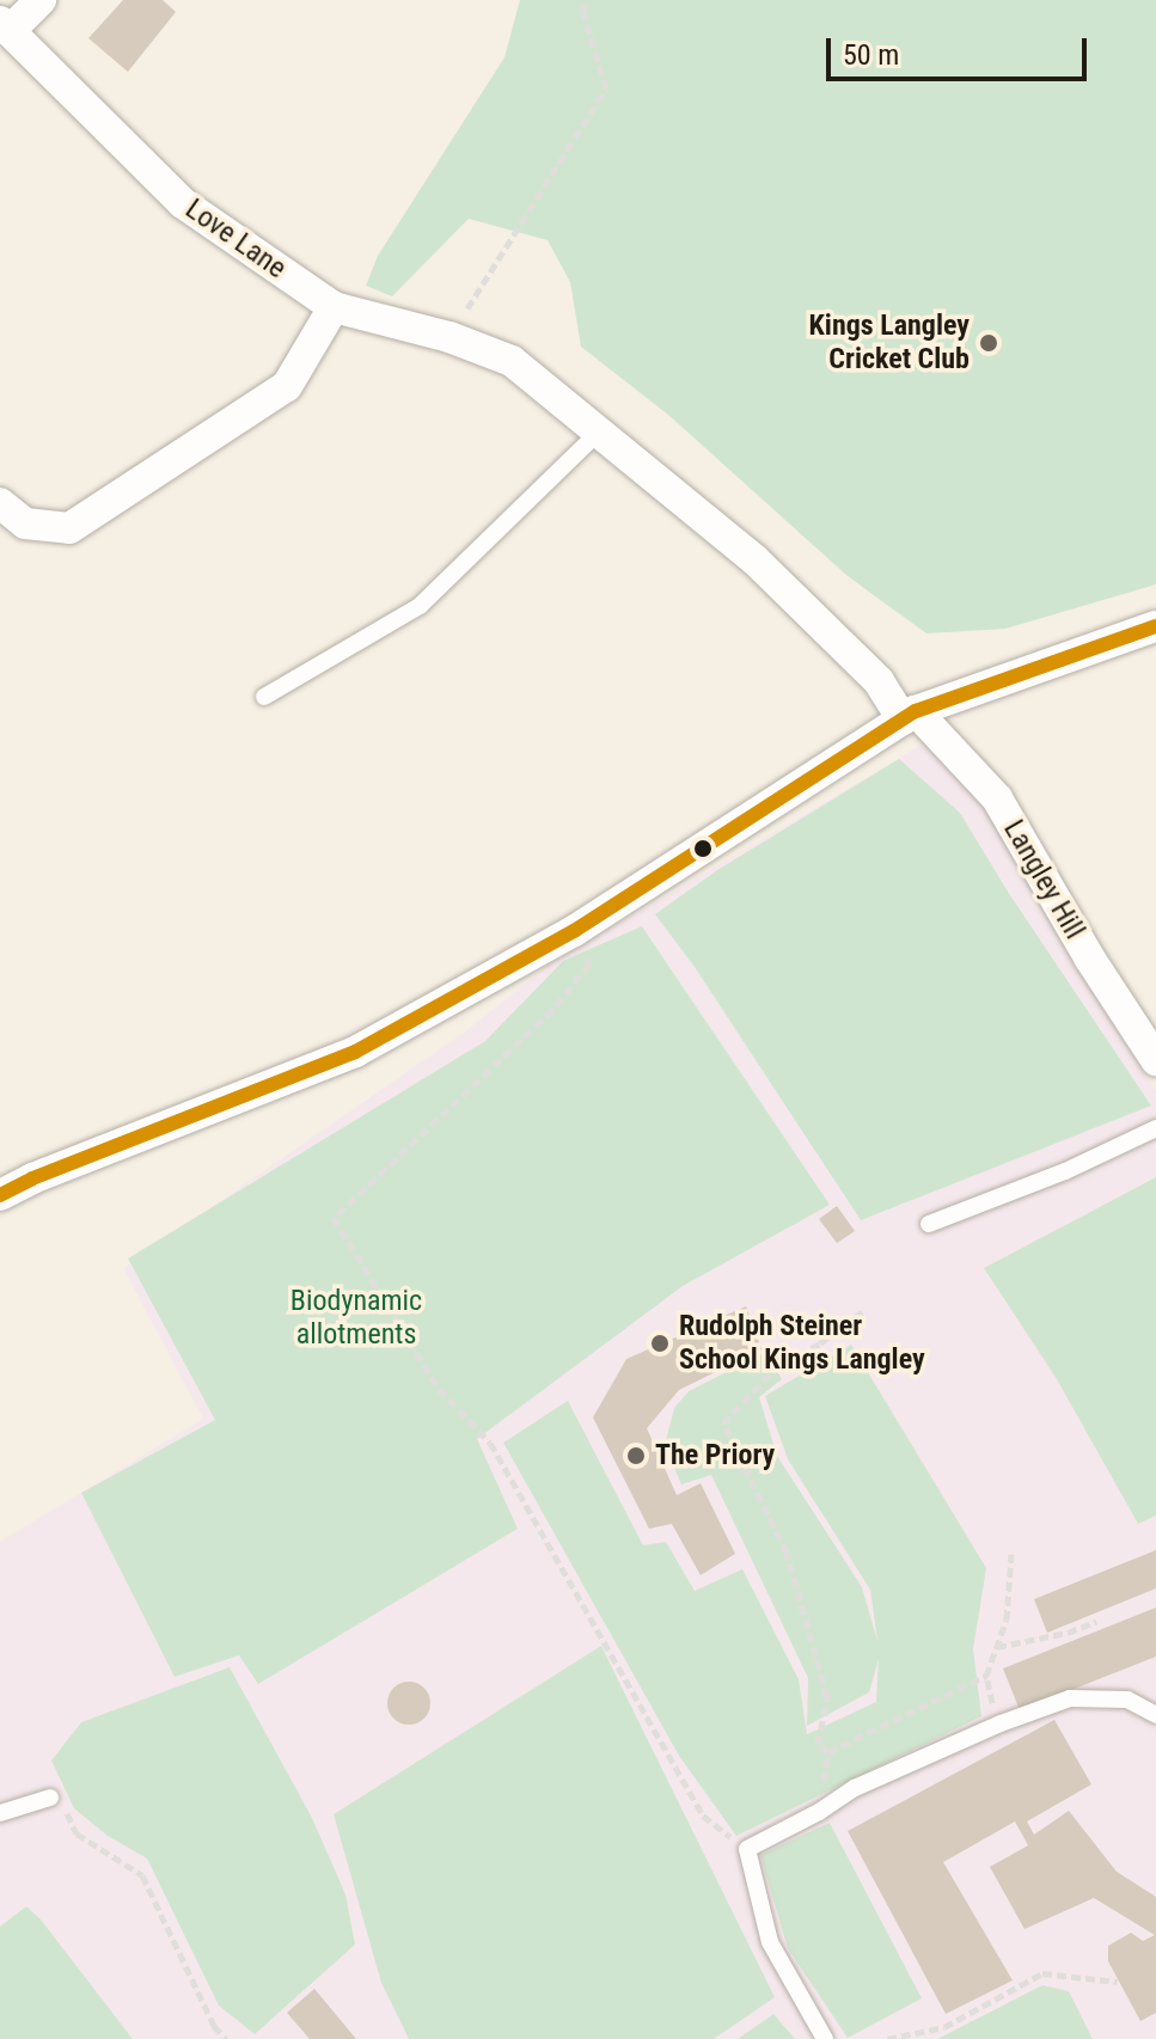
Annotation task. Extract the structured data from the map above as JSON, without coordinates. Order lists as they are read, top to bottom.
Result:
{
  "streets": {
    "street": ["Love Lane", "Langley Hill"]
  },
  "crossings": [
    ["Love Lane", "Langley Hill"]
  ],
  "parks": ["Biodynamic allotments"],
  "places": ["Kings Langley Cricket Club", "Rudolph Steiner School Kings Langley", "The Priory"],
  "scale_bar": "50 m"
}
